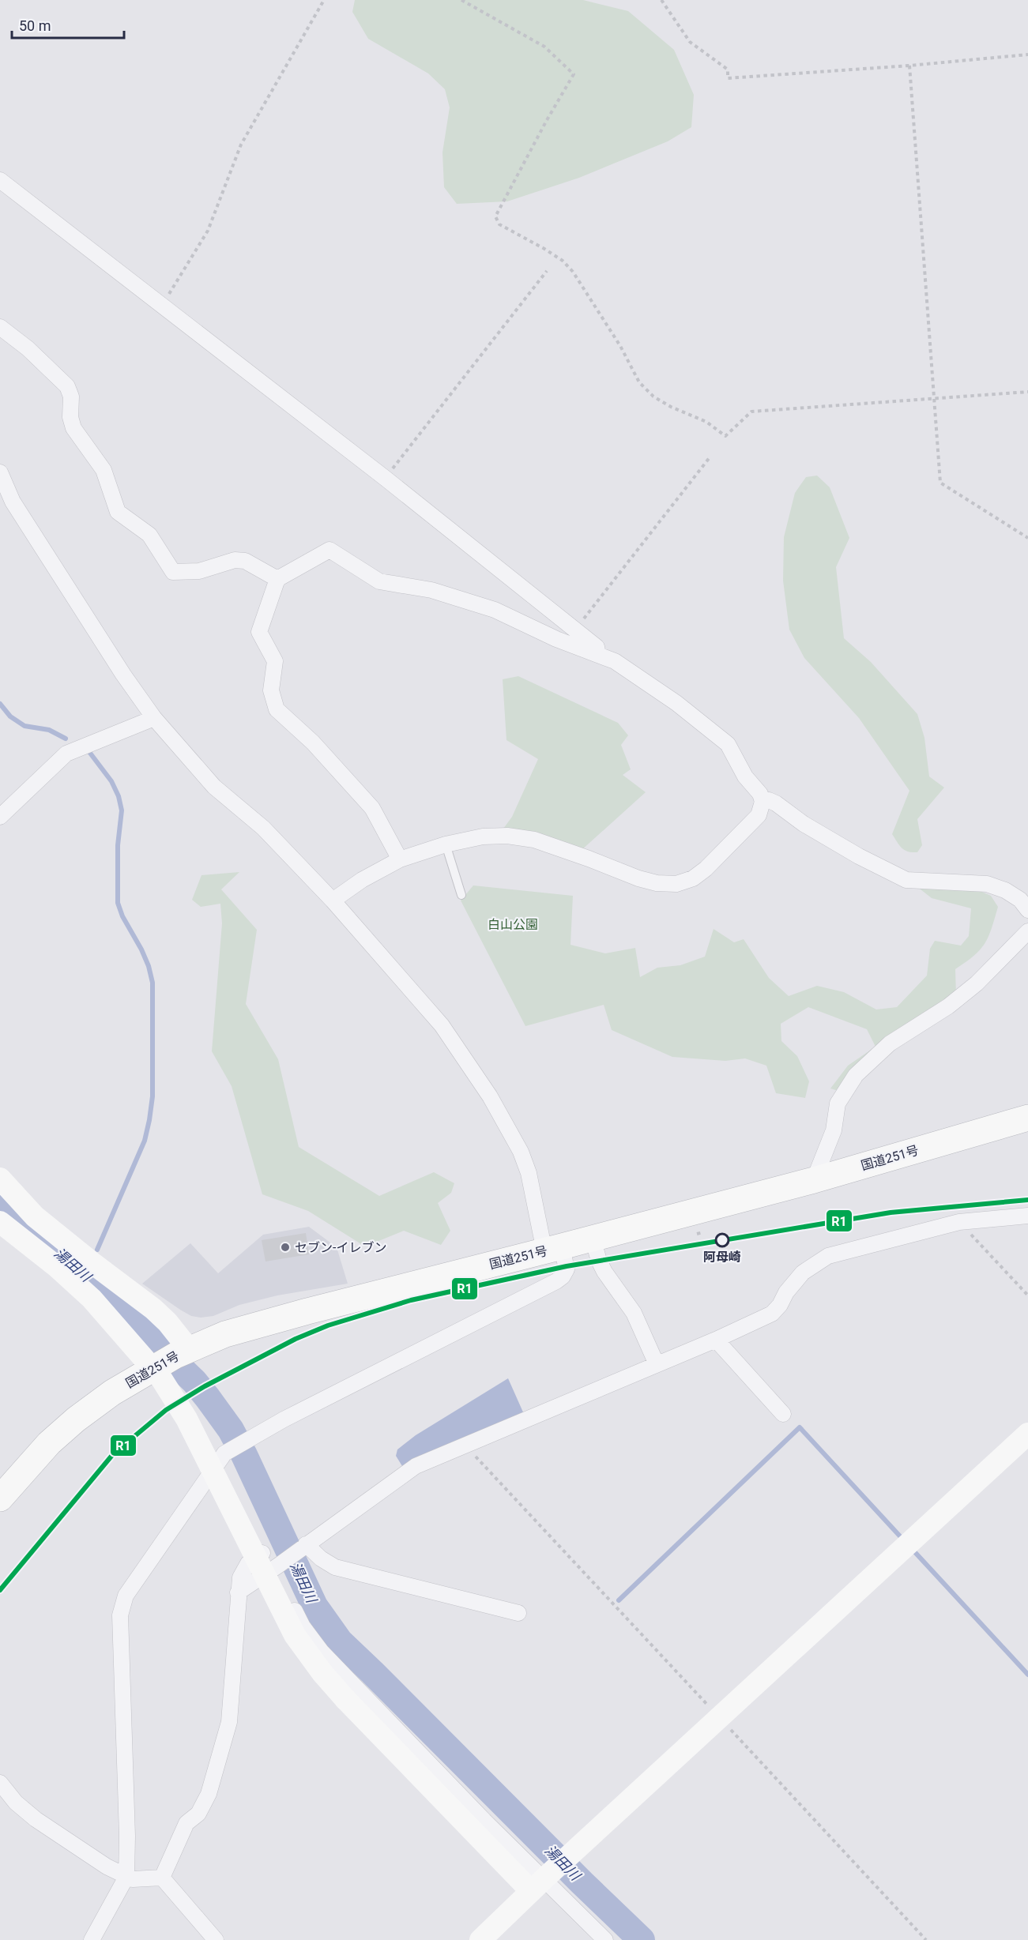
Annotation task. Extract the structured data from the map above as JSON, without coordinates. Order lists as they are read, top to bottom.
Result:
{
  "streets": {
    "highway": ["国道251号"]
  },
  "water": ["湯田川"],
  "parks": ["白山公園"],
  "places": ["阿母崎", "セブン-イレブン"],
  "lines": ["transit line R1"],
  "scale_bar": "50 m"
}
